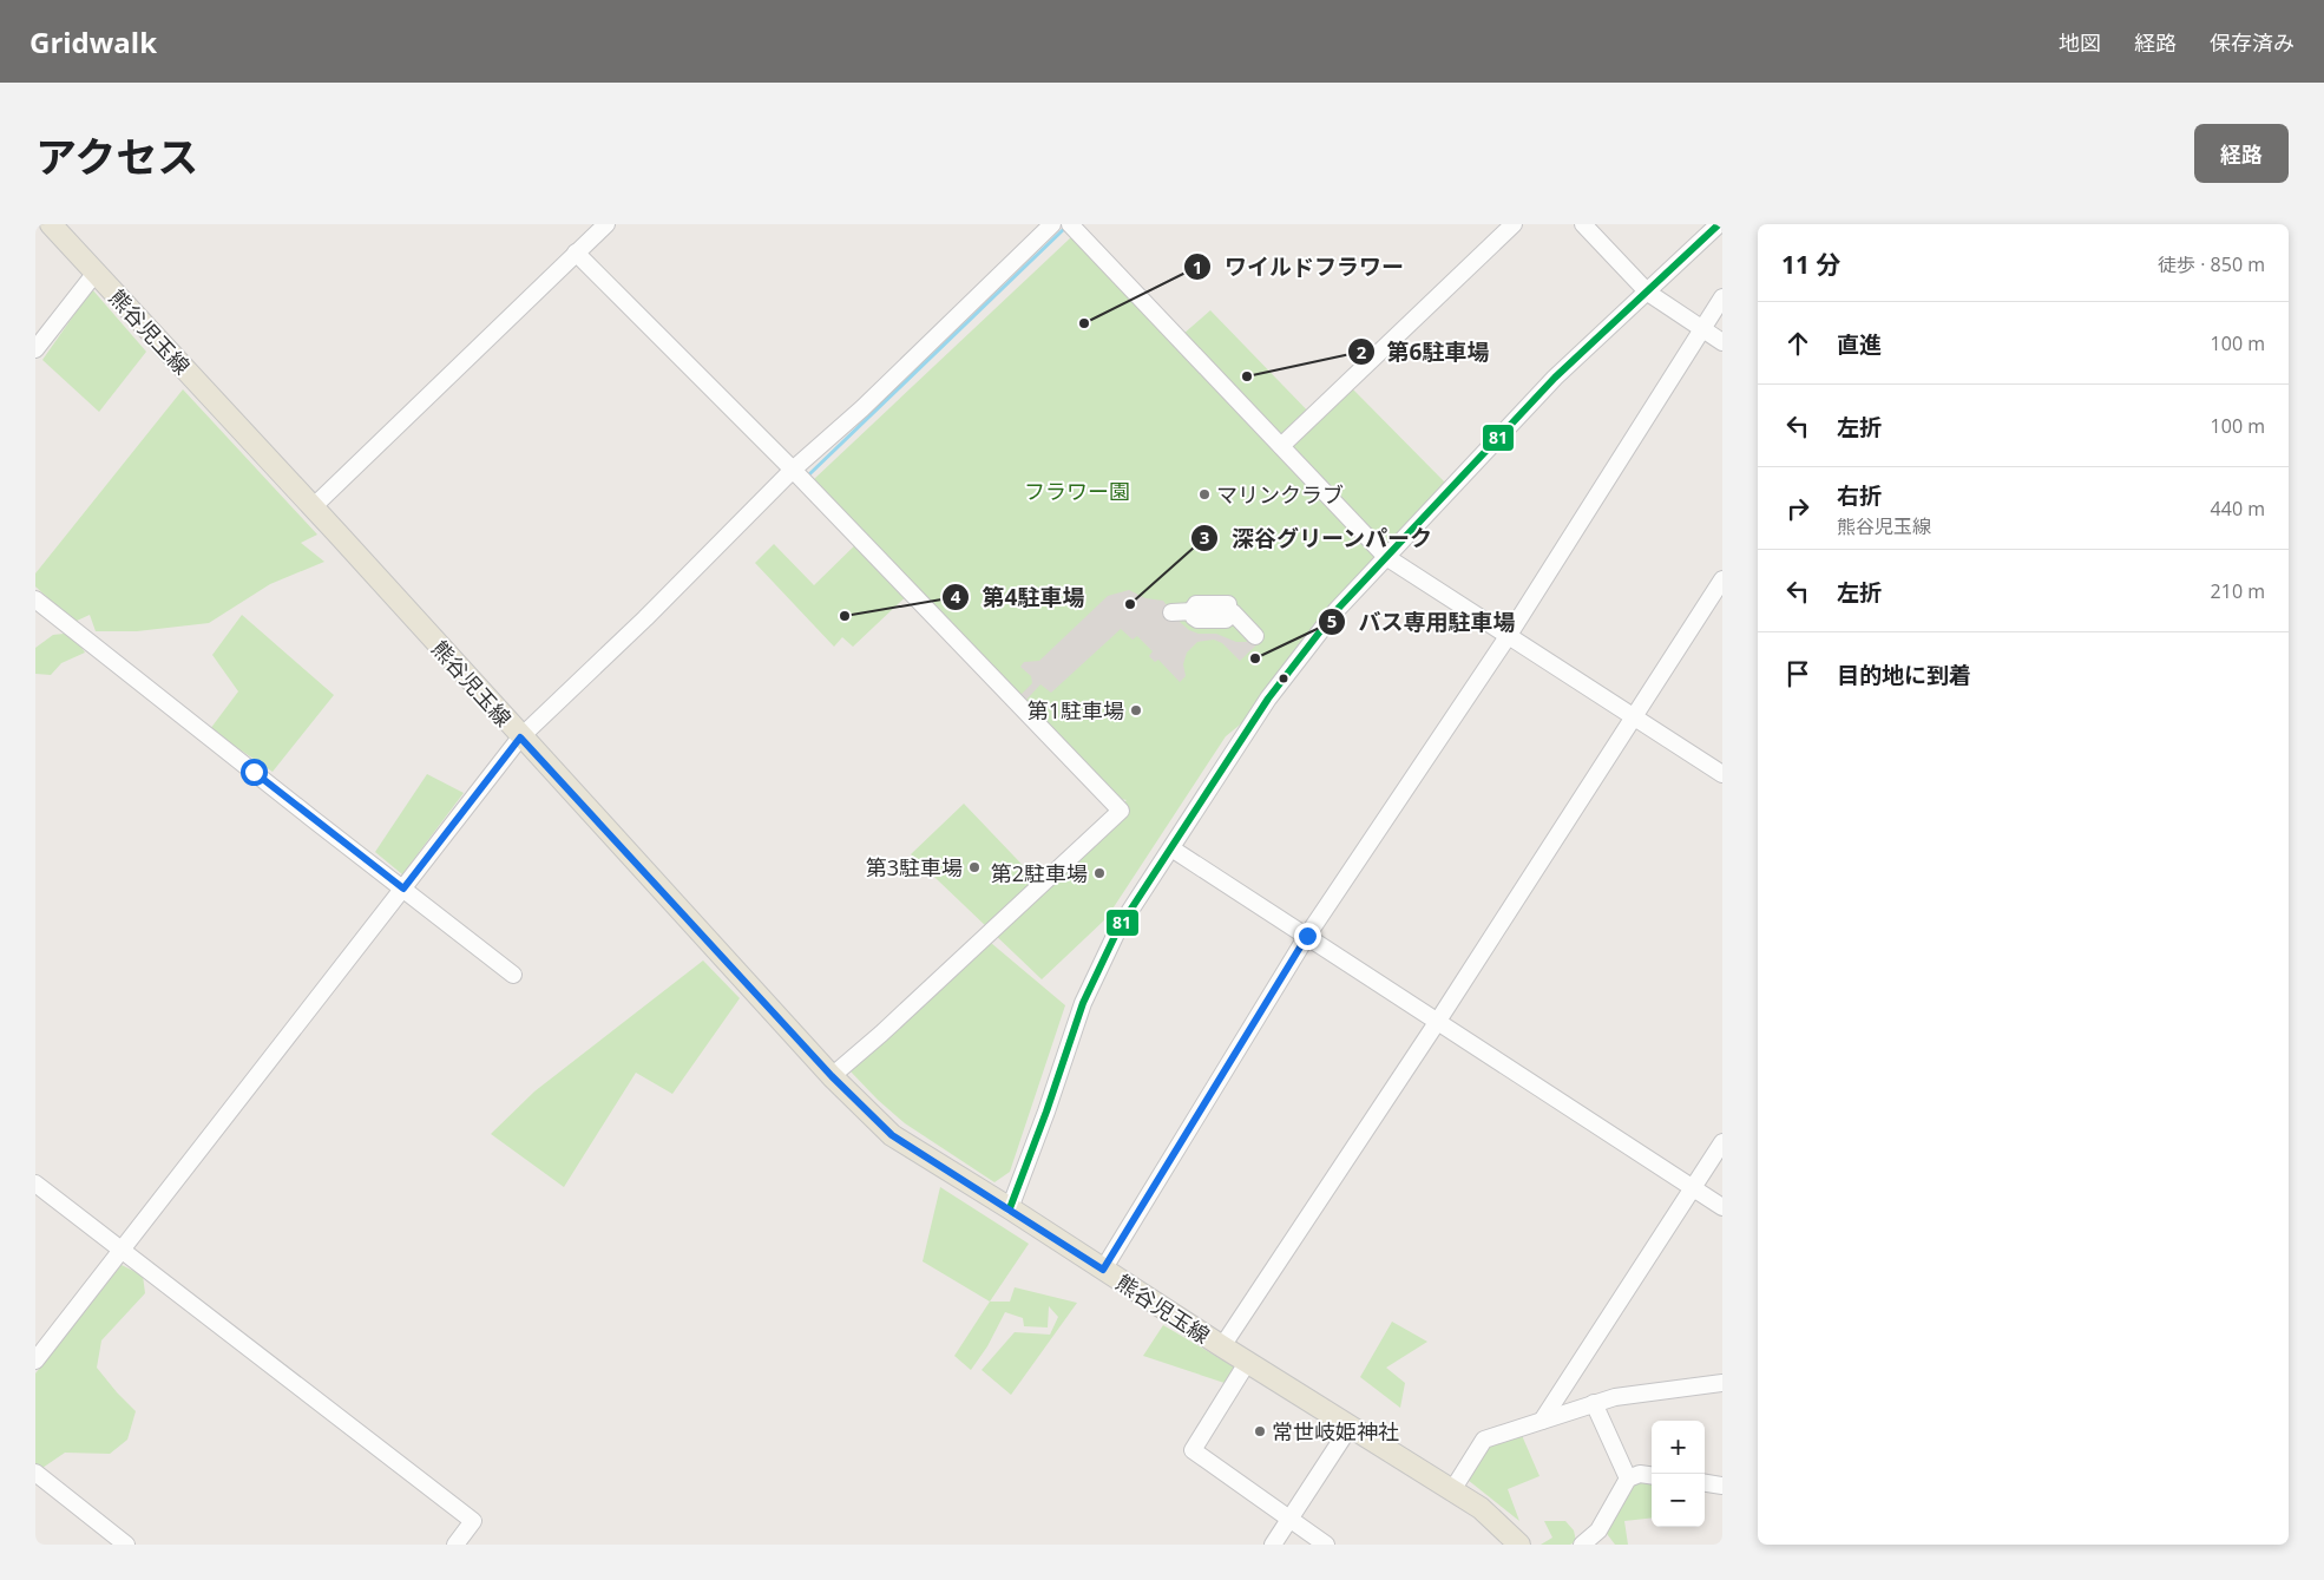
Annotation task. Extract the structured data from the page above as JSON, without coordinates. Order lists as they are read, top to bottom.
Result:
{
  "streets": {
    "main road": ["熊谷児玉線"]
  },
  "parks": ["フラワー園"],
  "places": [
    "ワイルドフラワー",
    "第6駐車場",
    "マリンクラブ",
    "深谷グリーンパーク",
    "第4駐車場",
    "バス専用駐車場",
    "第1駐車場",
    "第3駐車場",
    "第2駐車場",
    "常世岐姫神社"
  ],
  "lines": ["transit line 81"],
  "page": {
    "header": "Gridwalk",
    "nav": ["地図", "経路", "保存済み"],
    "title": "アクセス",
    "buttons": "経路",
    "heading": ["11 分", "徒歩 · 850 m"],
    "list": [
      ["直進", "100 m"],
      ["左折", "100 m"],
      ["右折", "熊谷児玉線", "440 m"],
      ["左折", "210 m"],
      "目的地に到着"
    ],
    "map_buttons": ["+", "−"]
  }
}
